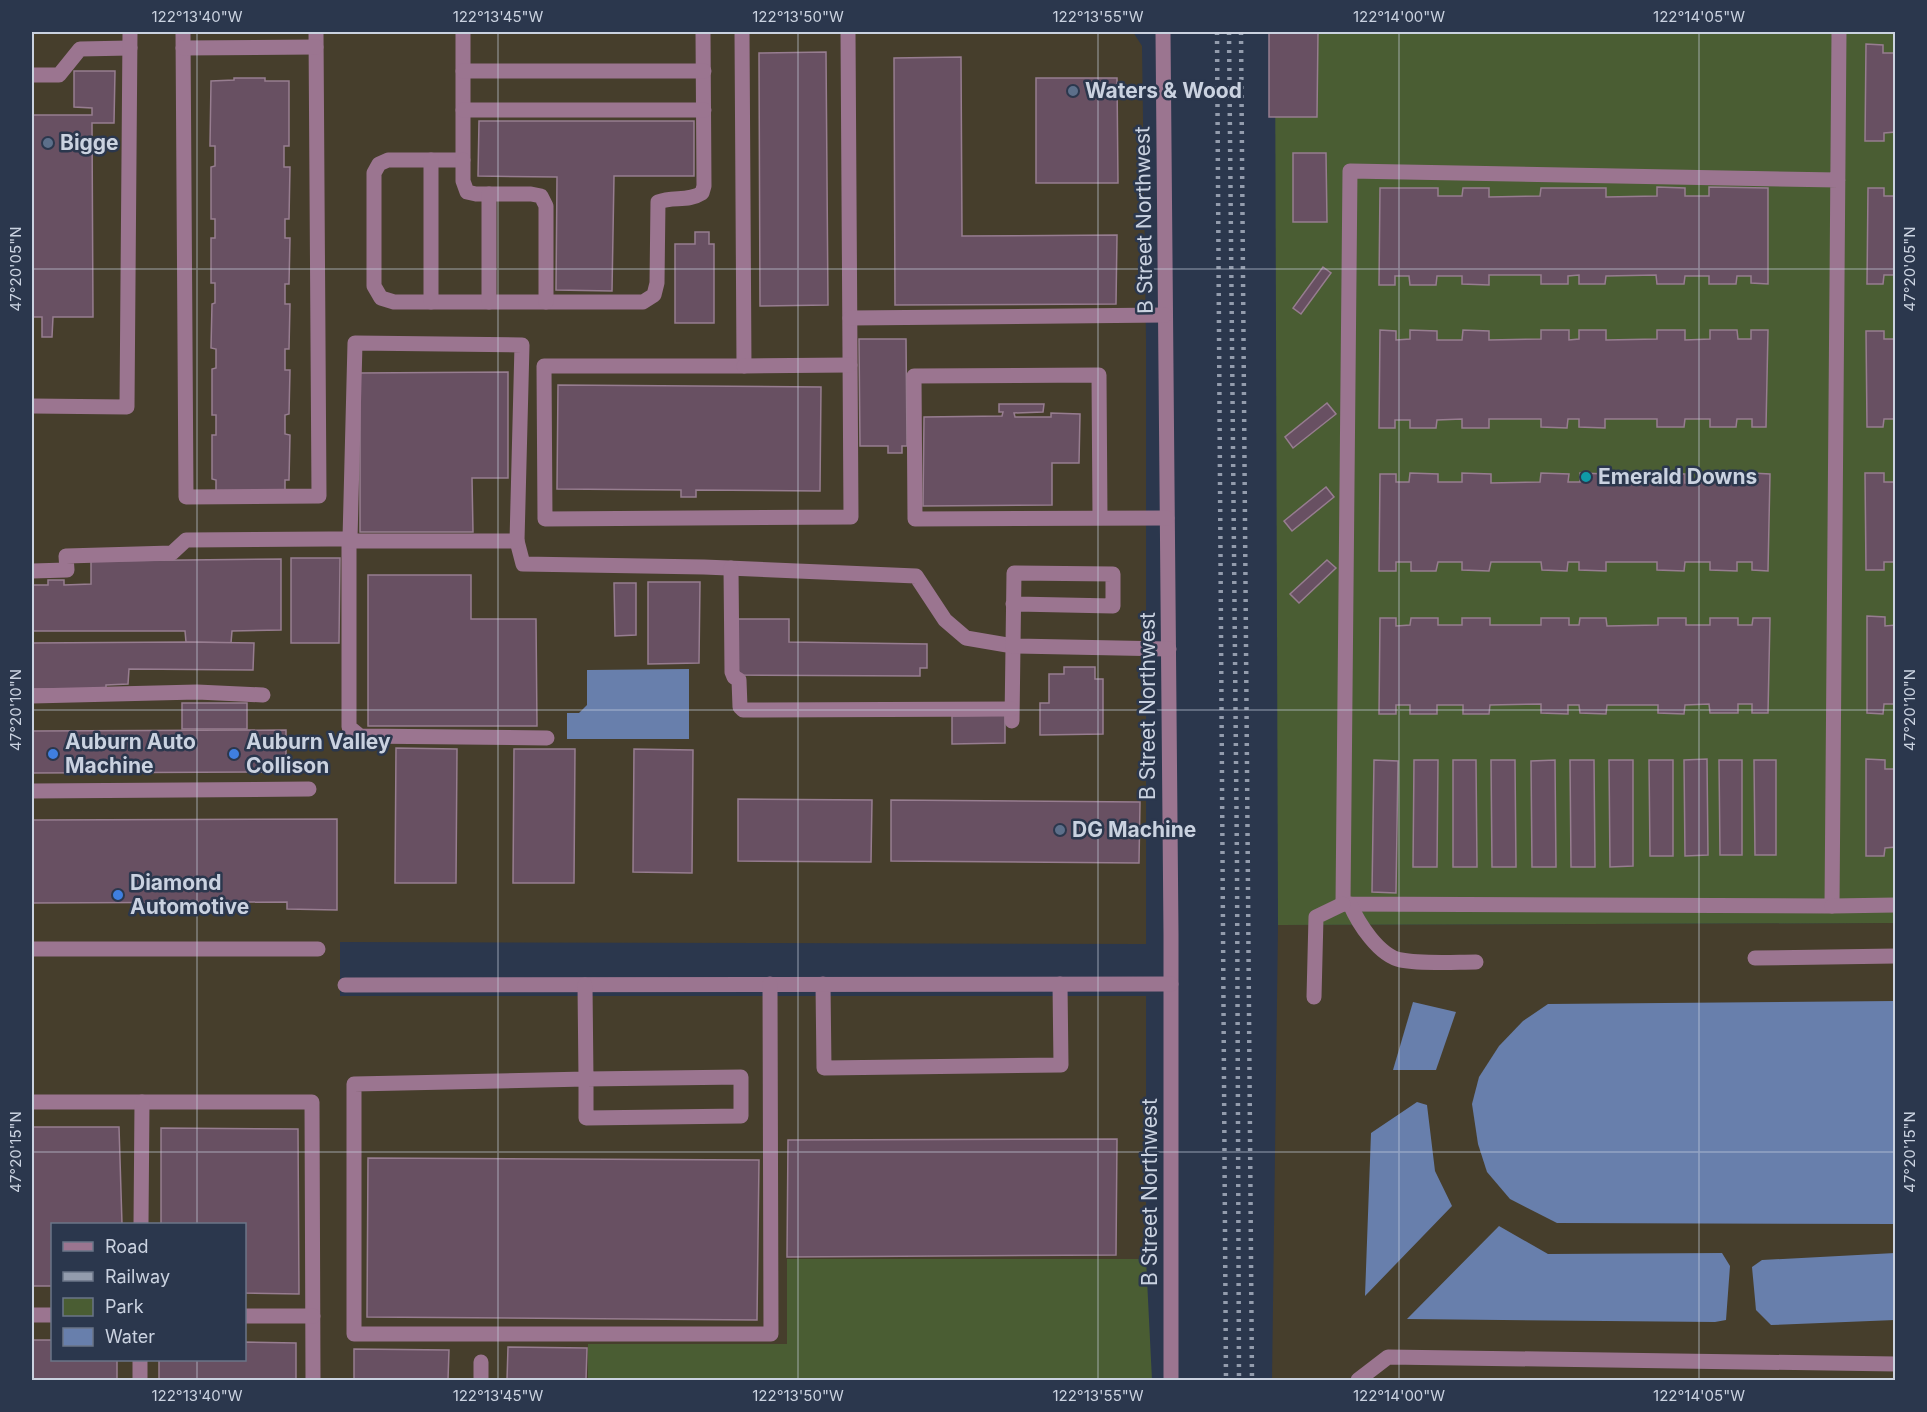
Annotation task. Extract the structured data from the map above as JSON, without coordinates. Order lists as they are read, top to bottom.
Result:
{
  "streets": {
    "street": ["B Street Northwest"]
  },
  "places": [
    "Waters & Wood",
    "Bigge",
    "Emerald Downs",
    "Auburn Auto Machine",
    "Auburn Valley Collison",
    "DG Machine",
    "Diamond Automotive"
  ],
  "legend": [
    "Road",
    "Railway",
    "Park",
    "Water"
  ],
  "coordinates": [
    "122°13'40\"W",
    "122°13'45\"W",
    "122°13'50\"W",
    "122°13'55\"W",
    "122°14'00\"W",
    "122°14'05\"W",
    "47°20'05\"N",
    "47°20'10\"N",
    "47°20'15\"N"
  ]
}
